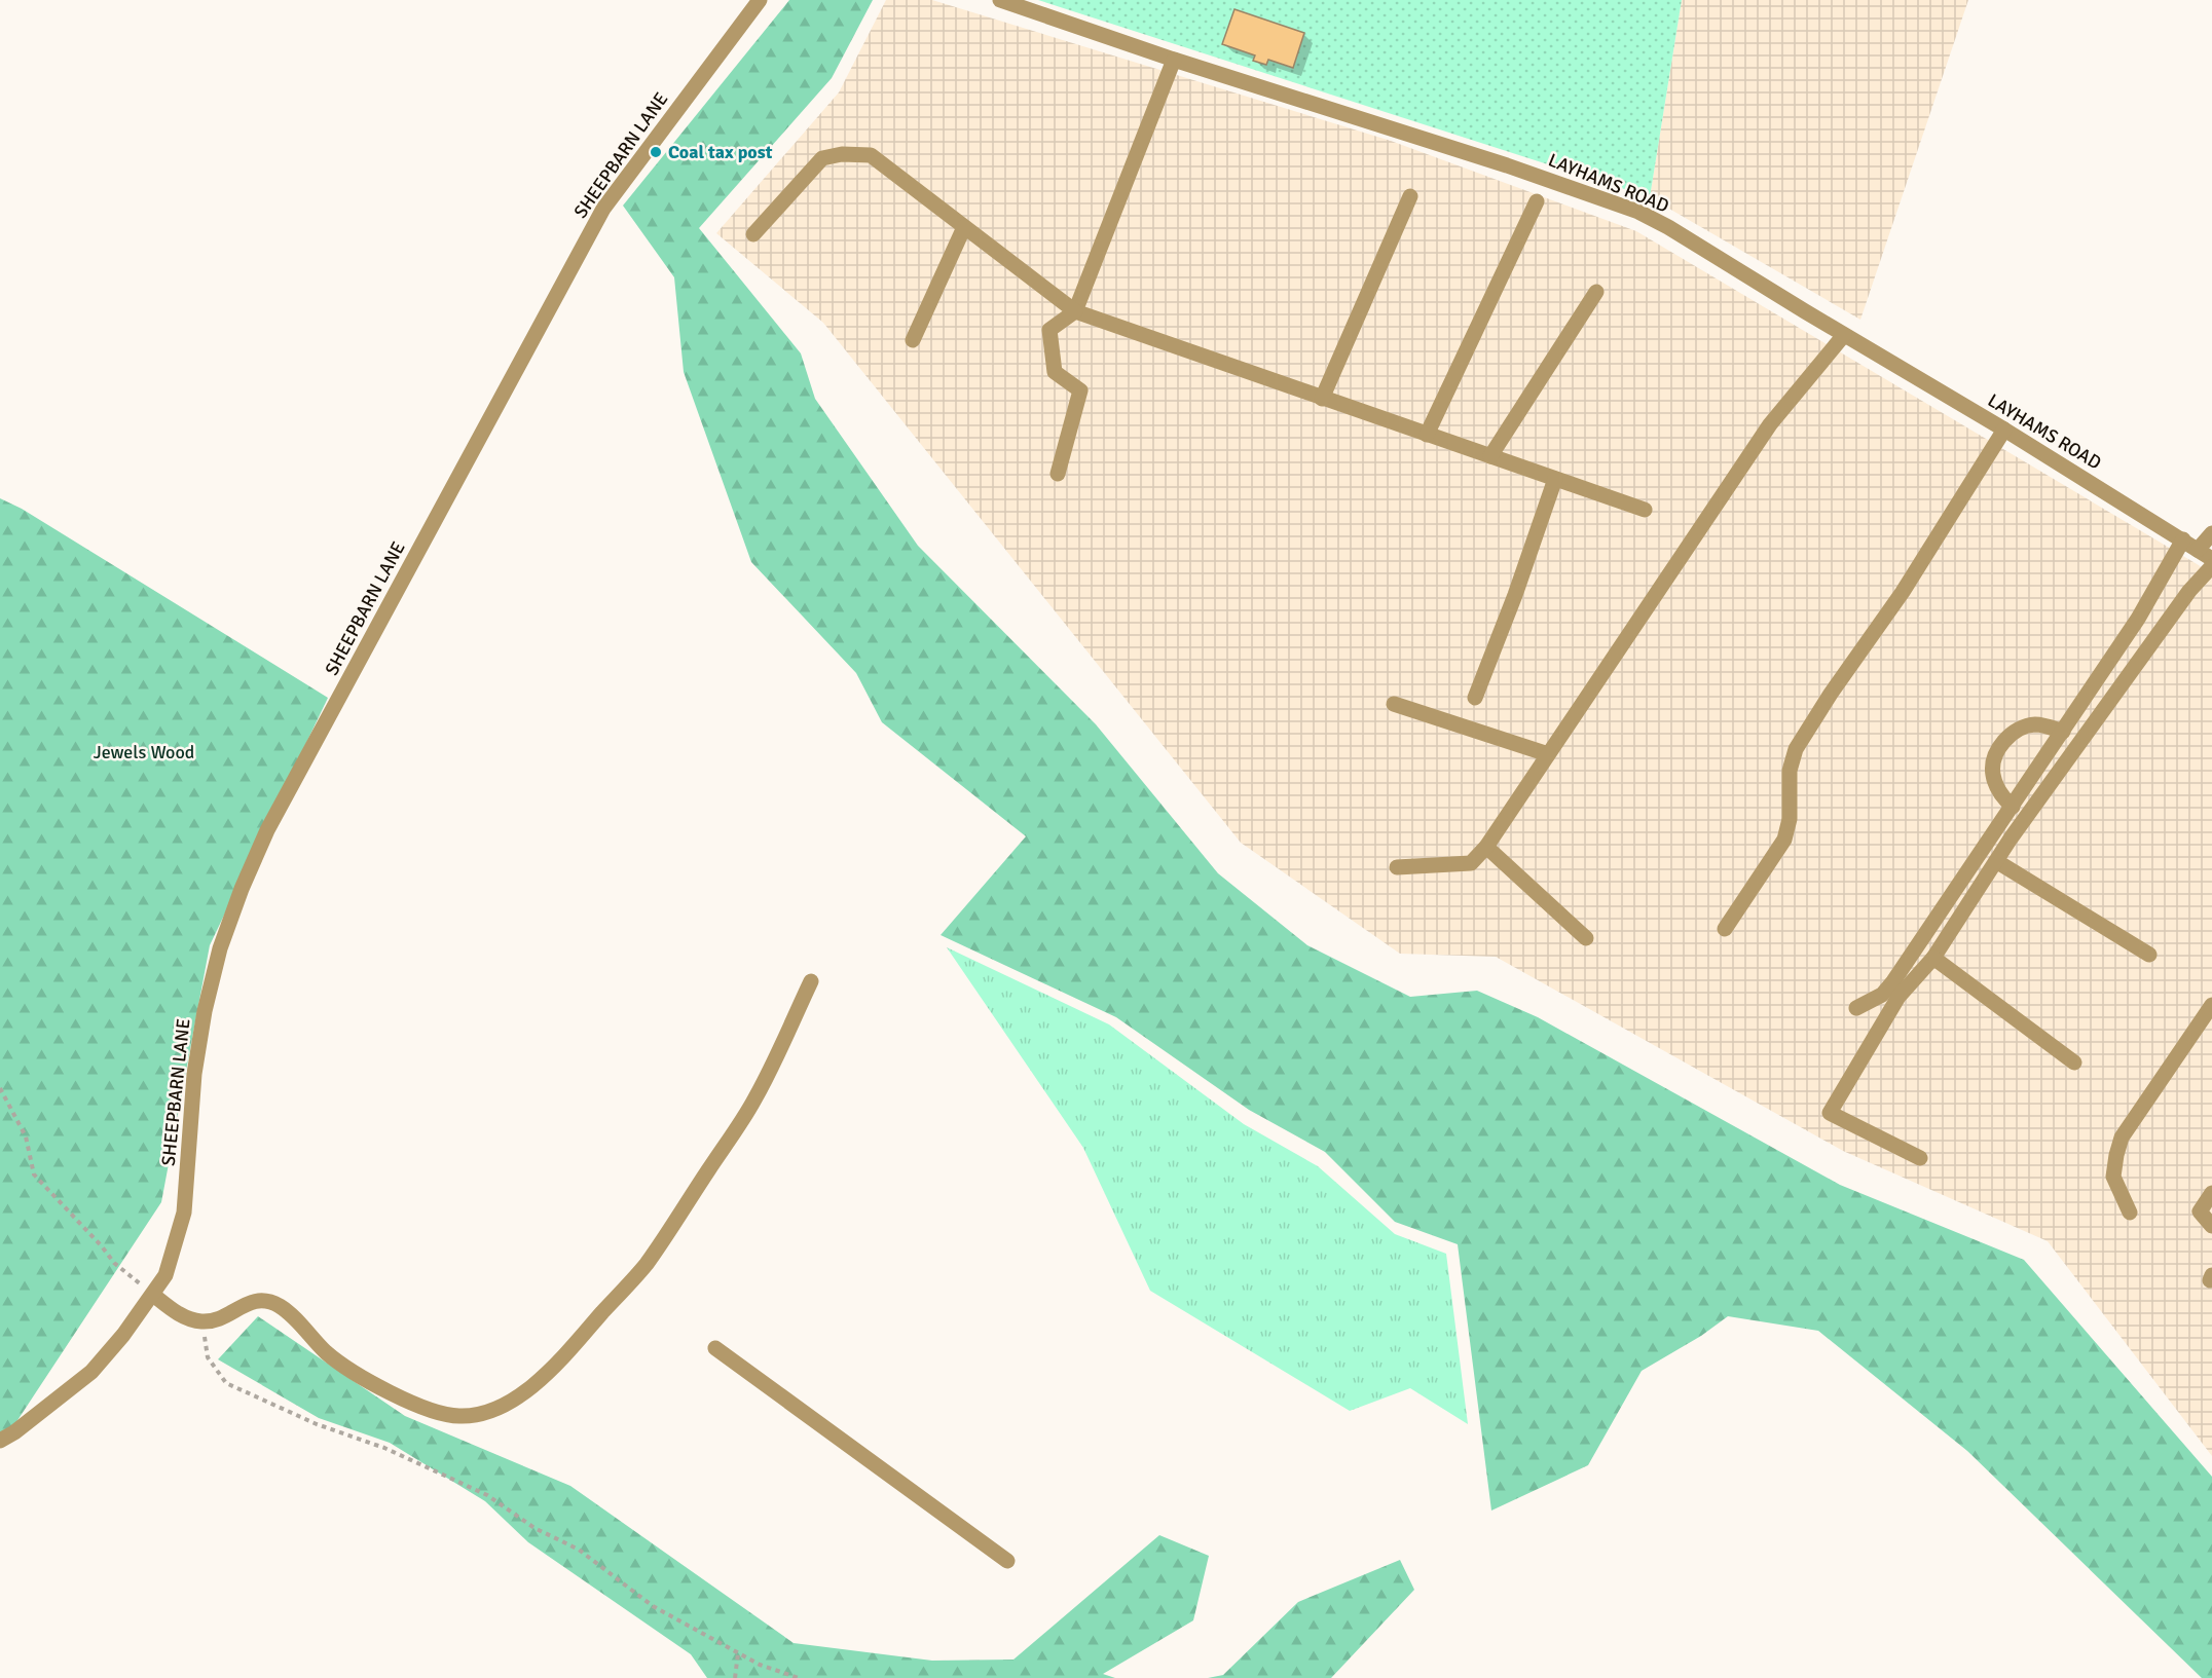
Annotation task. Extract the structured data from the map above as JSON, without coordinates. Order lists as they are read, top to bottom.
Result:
{
  "streets": {
    "street": ["SHEEPBARN LANE", "LAYHAMS ROAD"]
  },
  "parks": ["Jewels Wood"],
  "places": ["Coal tax post"]
}
